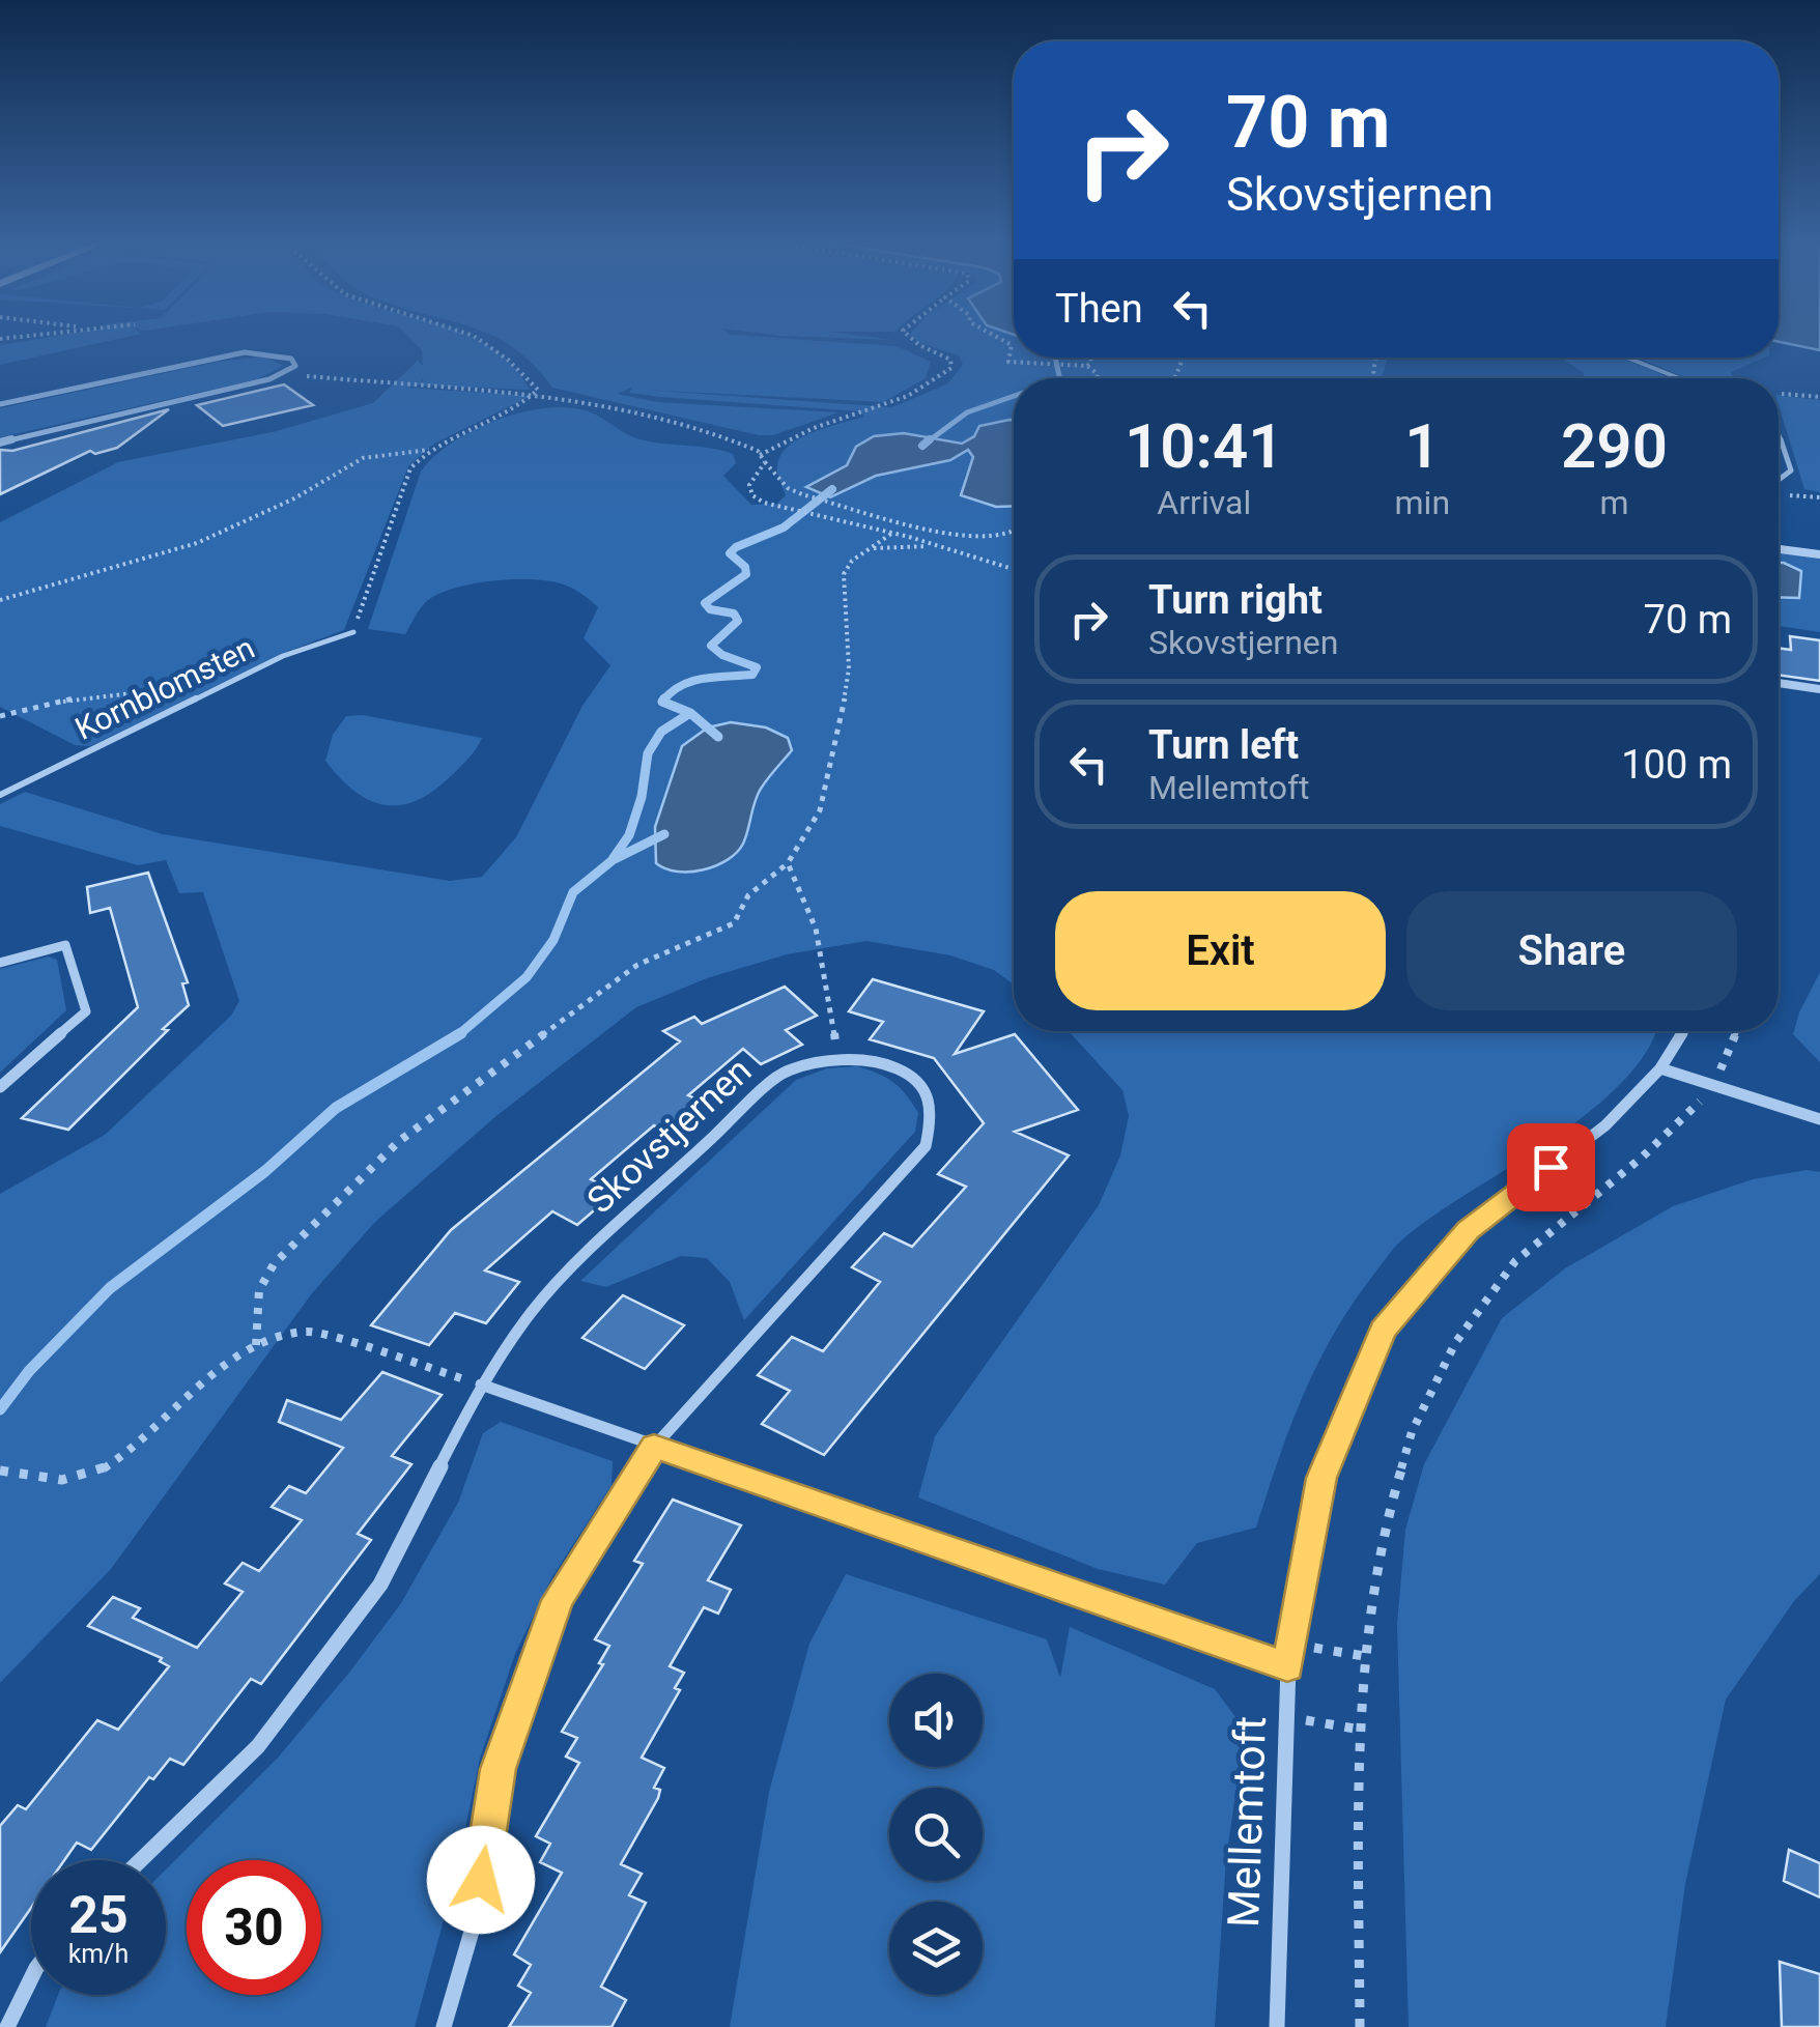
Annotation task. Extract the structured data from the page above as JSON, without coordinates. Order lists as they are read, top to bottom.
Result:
{
  "streets": {
    "street": ["Skovstjernen", "Mellemtoft"],
    "lane": ["Kornblomsten"]
  },
  "page": {
    "turn": ["70 m", "Skovstjernen"],
    "then": "Then",
    "eta": [
      "10:41",
      "Arrival",
      "1",
      "min",
      "290",
      "m"
    ],
    "list": [
      {
        "name": "Turn right",
        "note": "Skovstjernen",
        "value": "70 m"
      },
      {
        "name": "Turn left",
        "note": "Mellemtoft",
        "value": "100 m"
      }
    ],
    "buttons": ["Exit", "Share"],
    "speed": "25 km/h",
    "limit": "30"
  }
}
